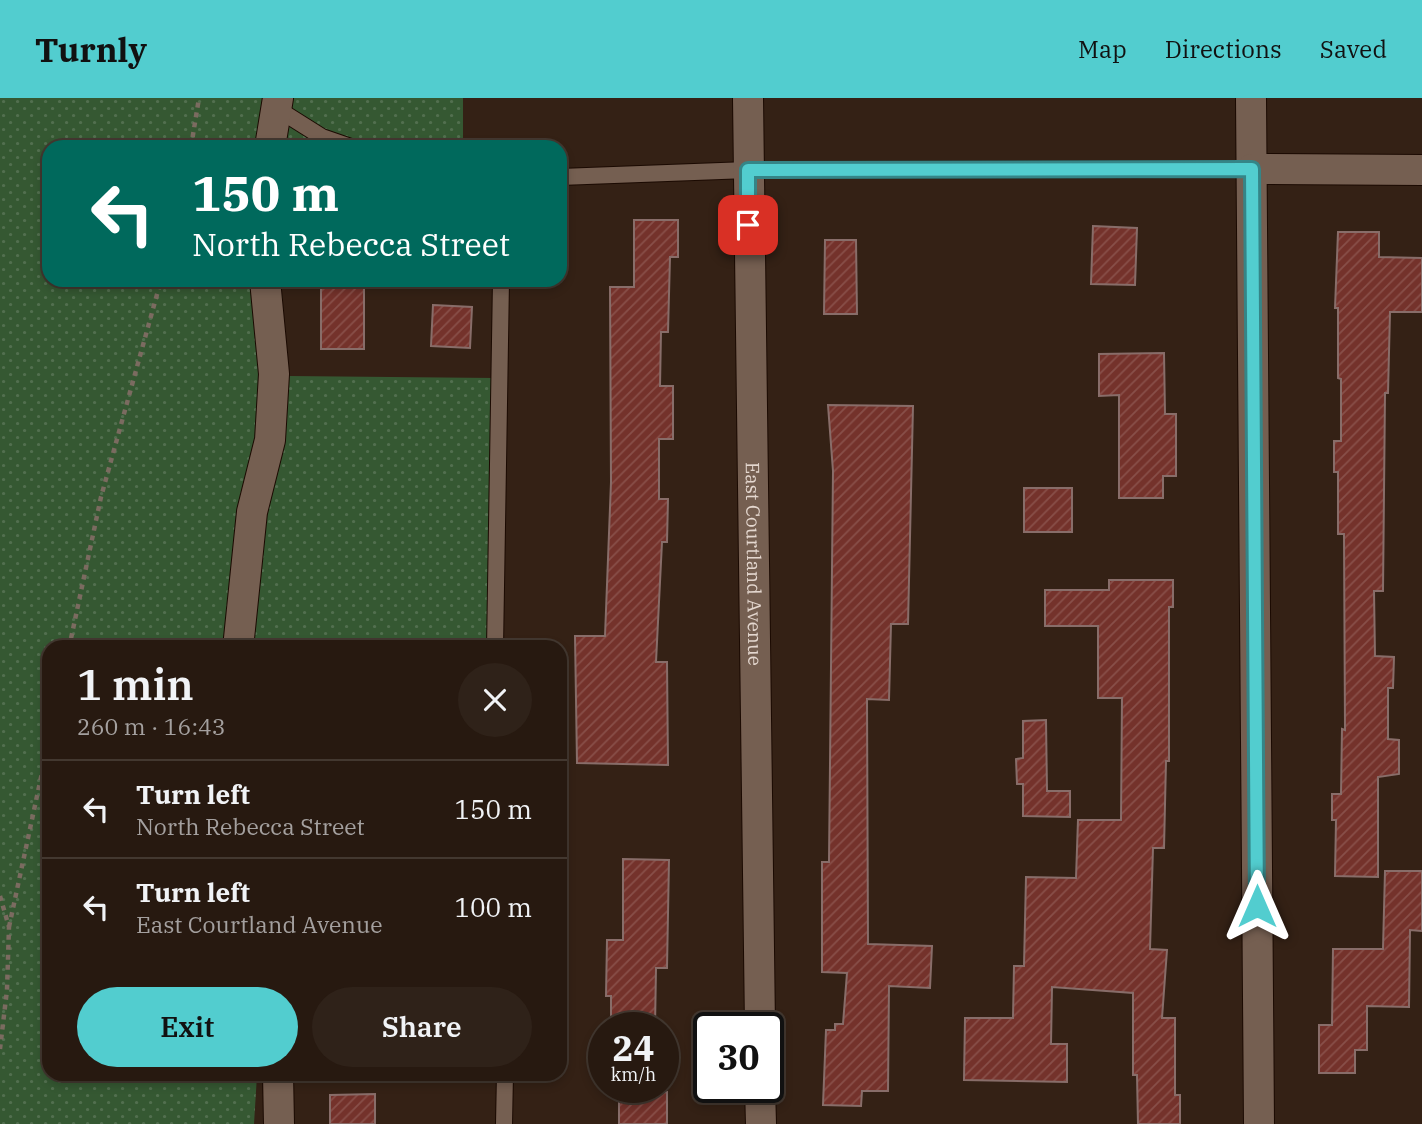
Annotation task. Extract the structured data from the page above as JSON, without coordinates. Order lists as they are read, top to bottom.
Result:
{
  "streets": {
    "street": ["East Courtland Avenue"]
  },
  "page": {
    "header": "Turnly",
    "nav": ["Map", "Directions", "Saved"],
    "turn": ["150 m", "North Rebecca Street"],
    "heading": ["1 min", "260 m · 16:43"],
    "list": [
      {
        "name": "Turn left",
        "note": "North Rebecca Street",
        "value": "150 m"
      },
      {
        "name": "Turn left",
        "note": "East Courtland Avenue",
        "value": "100 m"
      }
    ],
    "buttons": ["Exit", "Share"],
    "speed": "24 km/h",
    "limit": "30"
  }
}
